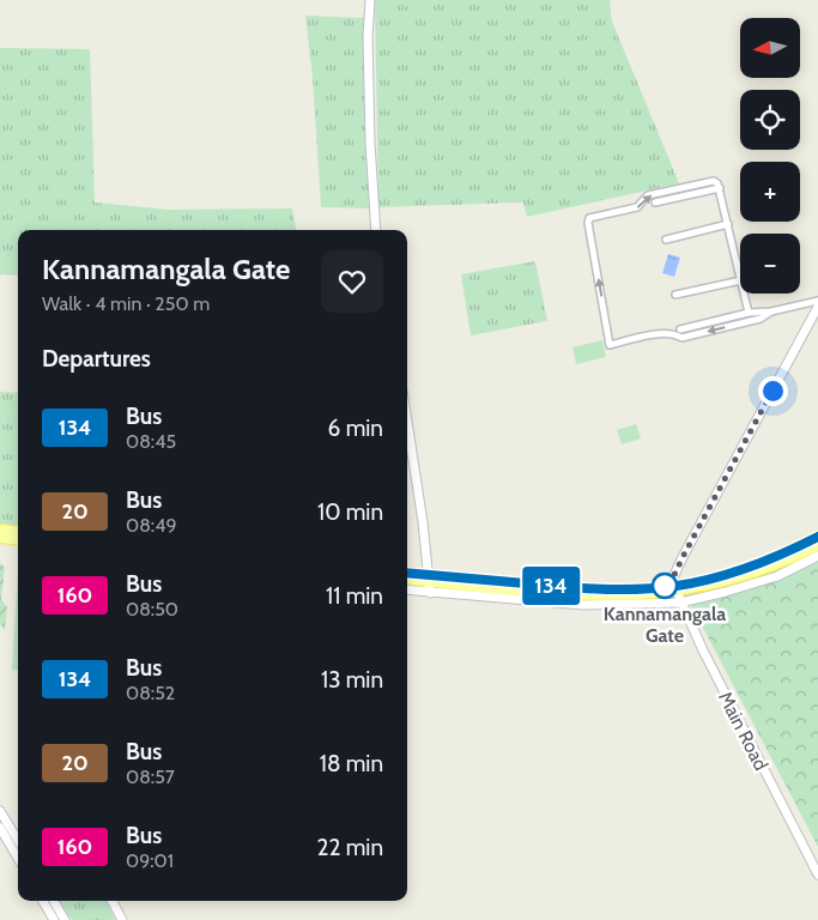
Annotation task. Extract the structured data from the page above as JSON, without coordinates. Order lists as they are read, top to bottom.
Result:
{
  "streets": {
    "street": ["Main Road"]
  },
  "places": ["Kannamangala Gate"],
  "lines": ["bus line 134"],
  "north": "left",
  "page": {
    "on_map": "134",
    "map_buttons": ["+", "−"],
    "heading": [
      ["Kannamangala Gate", "Walk · 4 min · 250 m"],
      "Departures"
    ],
    "list": [
      {
        "mark": "134",
        "name": "Bus",
        "note": "08:45",
        "value": "6 min"
      },
      {
        "mark": "20",
        "name": "Bus",
        "note": "08:49",
        "value": "10 min"
      },
      {
        "mark": "160",
        "name": "Bus",
        "note": "08:50",
        "value": "11 min"
      },
      {
        "mark": "134",
        "name": "Bus",
        "note": "08:52",
        "value": "13 min"
      },
      {
        "mark": "20",
        "name": "Bus",
        "note": "08:57",
        "value": "18 min"
      },
      {
        "mark": "160",
        "name": "Bus",
        "note": "09:01",
        "value": "22 min"
      }
    ]
  }
}
